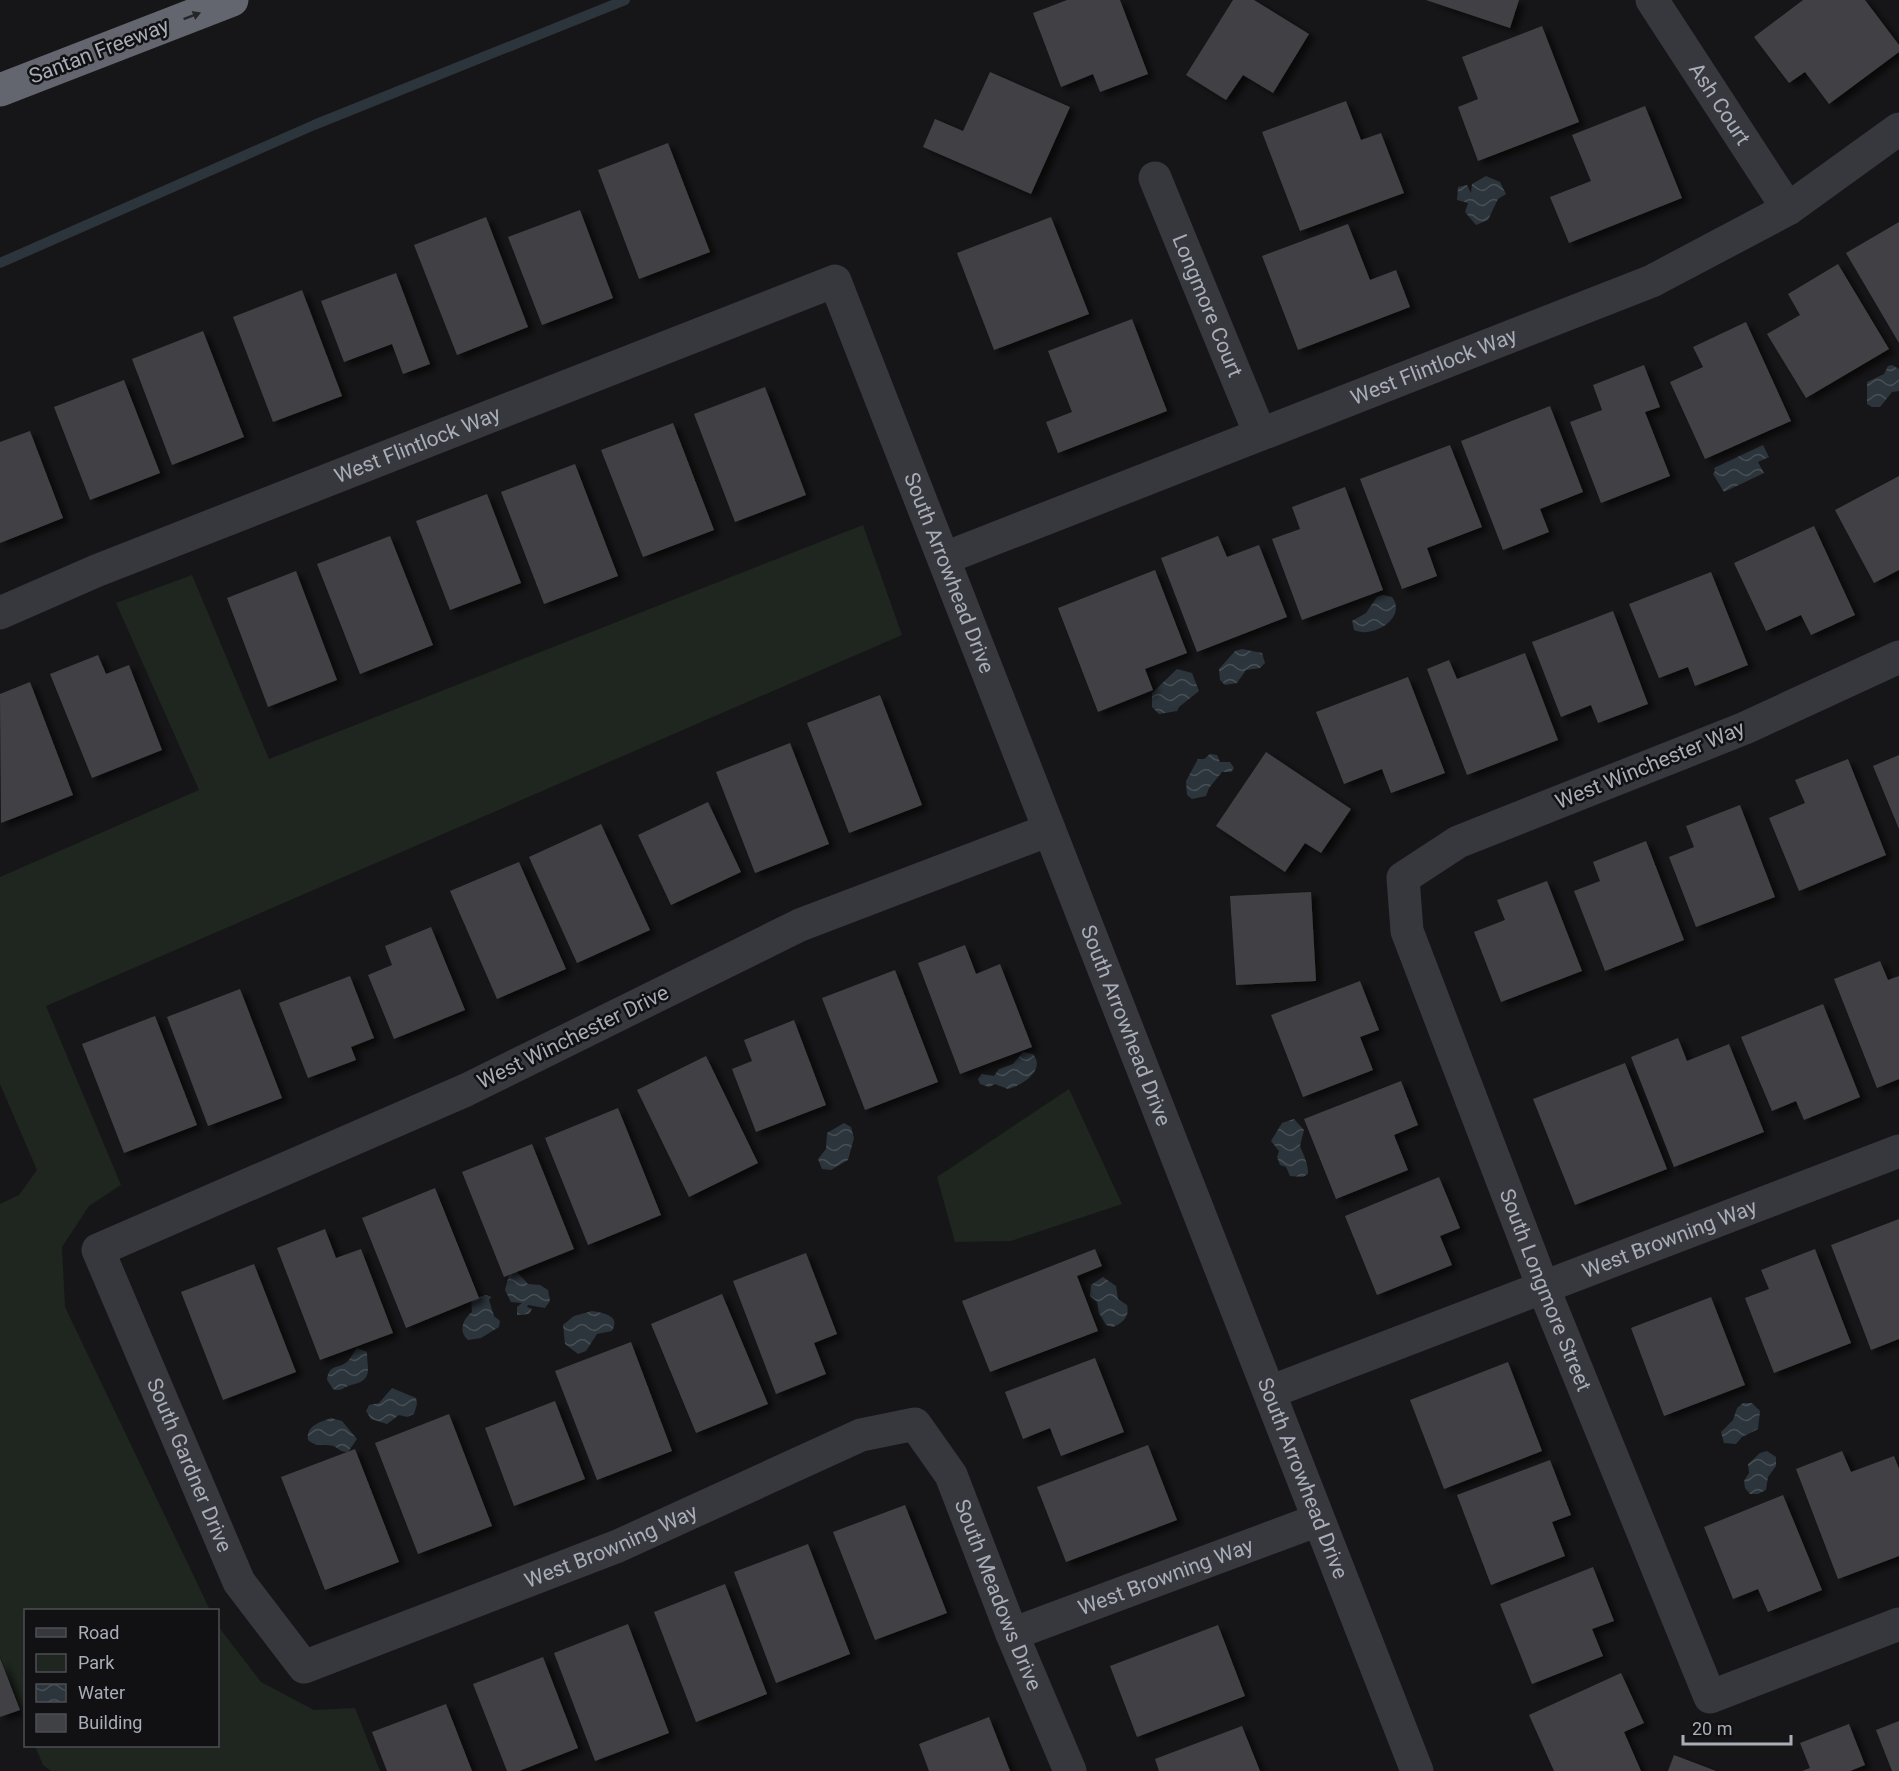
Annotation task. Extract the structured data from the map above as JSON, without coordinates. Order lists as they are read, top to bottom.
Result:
{
  "streets": {
    "highway": ["Santan Freeway"],
    "street": [
      "Ash Court",
      "Longmore Court",
      "West Flintlock Way",
      "South Arrowhead Drive",
      "West Winchester Way",
      "West Winchester Drive",
      "West Browning Way",
      "South Longmore Street",
      "South Gardner Drive",
      "South Meadows Drive"
    ]
  },
  "crossings": [
    ["Ash Court", "West Flintlock Way"],
    ["Longmore Court", "West Flintlock Way"],
    ["West Flintlock Way", "South Arrowhead Drive"],
    ["South Arrowhead Drive", "West Winchester Drive"],
    ["South Arrowhead Drive", "West Browning Way"],
    ["West Winchester Way", "South Longmore Street"],
    ["West Winchester Drive", "South Gardner Drive"],
    ["West Browning Way", "South Longmore Street"],
    ["West Browning Way", "South Gardner Drive"],
    ["West Browning Way", "South Meadows Drive"]
  ],
  "one_way": ["Santan Freeway"],
  "legend": [
    "Road",
    "Park",
    "Water",
    "Building"
  ],
  "scale_bar": "20 m"
}
